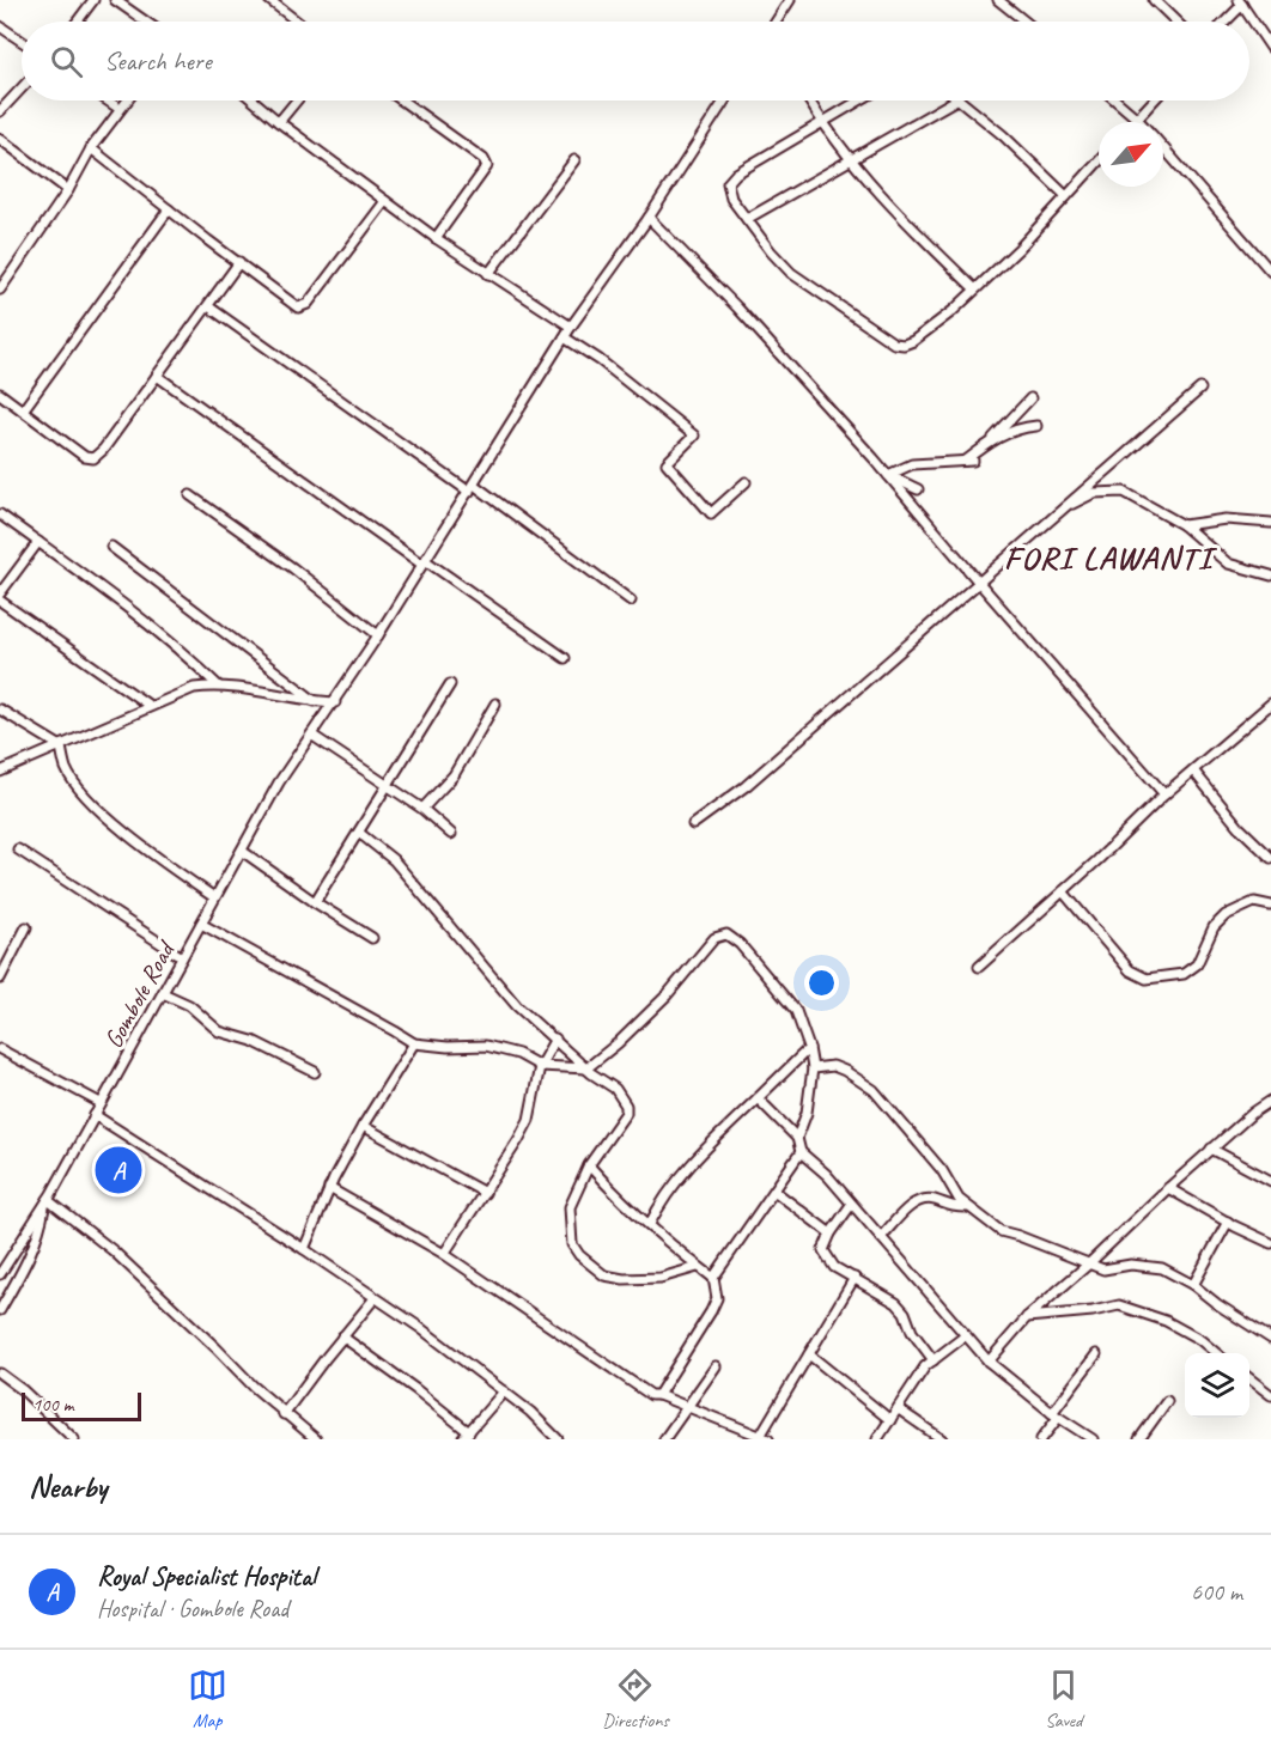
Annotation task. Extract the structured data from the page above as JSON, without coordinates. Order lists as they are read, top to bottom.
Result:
{
  "streets": {
    "street": ["Gombole Road"]
  },
  "districts": ["FORI LAWANTI"],
  "scale_bar": "100 m",
  "north": "top right",
  "page": {
    "search": "Search here",
    "pins": "A",
    "scale": "100 m",
    "heading": "Nearby",
    "list": [
      {
        "mark": "A",
        "name": "Royal Specialist Hospital",
        "note": "Hospital · Gombole Road",
        "value": "600 m"
      }
    ],
    "nav": ["Map", "Directions", "Saved"]
  }
}
